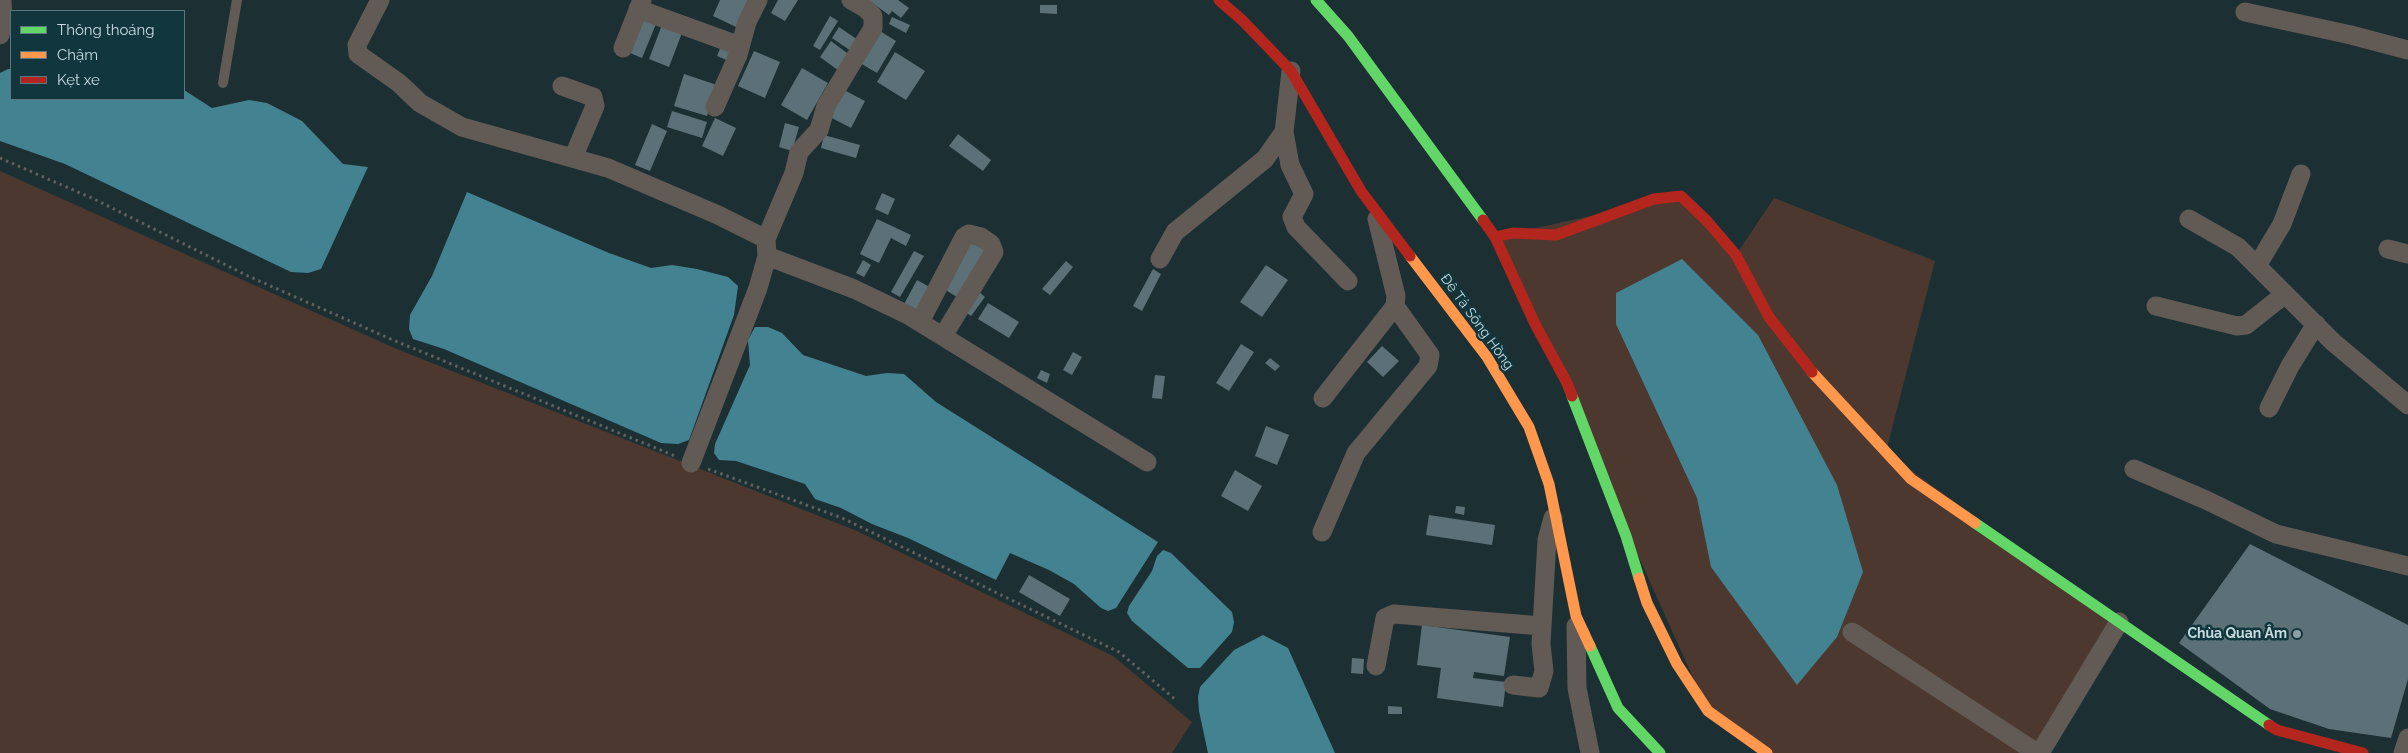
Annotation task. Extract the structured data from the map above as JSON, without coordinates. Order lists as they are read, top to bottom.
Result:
{
  "streets": {
    "street": ["Đê Tả Sông Hồng"]
  },
  "places": ["Chùa Quan Âm"],
  "legend": ["Thông thoáng", "Chậm", "Kẹt xe"]
}
